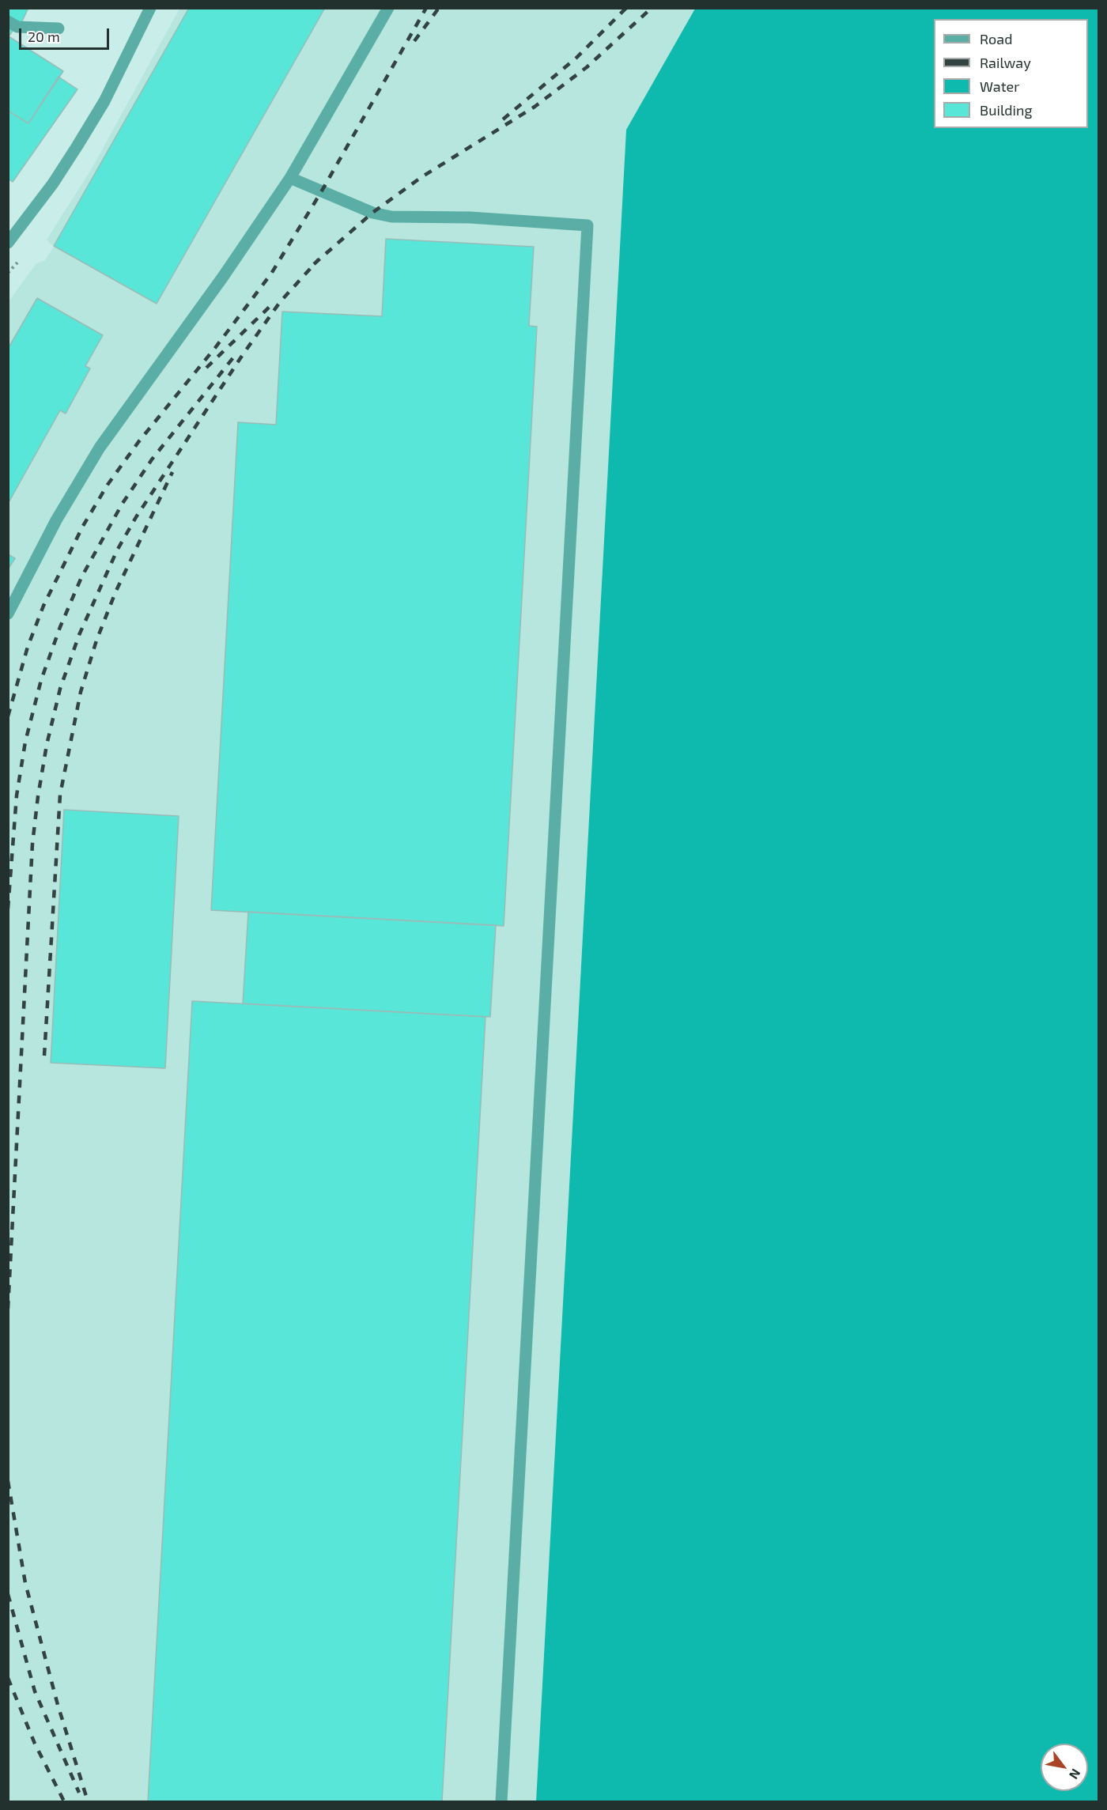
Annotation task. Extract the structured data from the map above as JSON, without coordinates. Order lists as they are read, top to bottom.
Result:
{
  "legend": [
    "Road",
    "Railway",
    "Water",
    "Building"
  ],
  "scale_bar": "20 m",
  "north": "bottom right"
}
